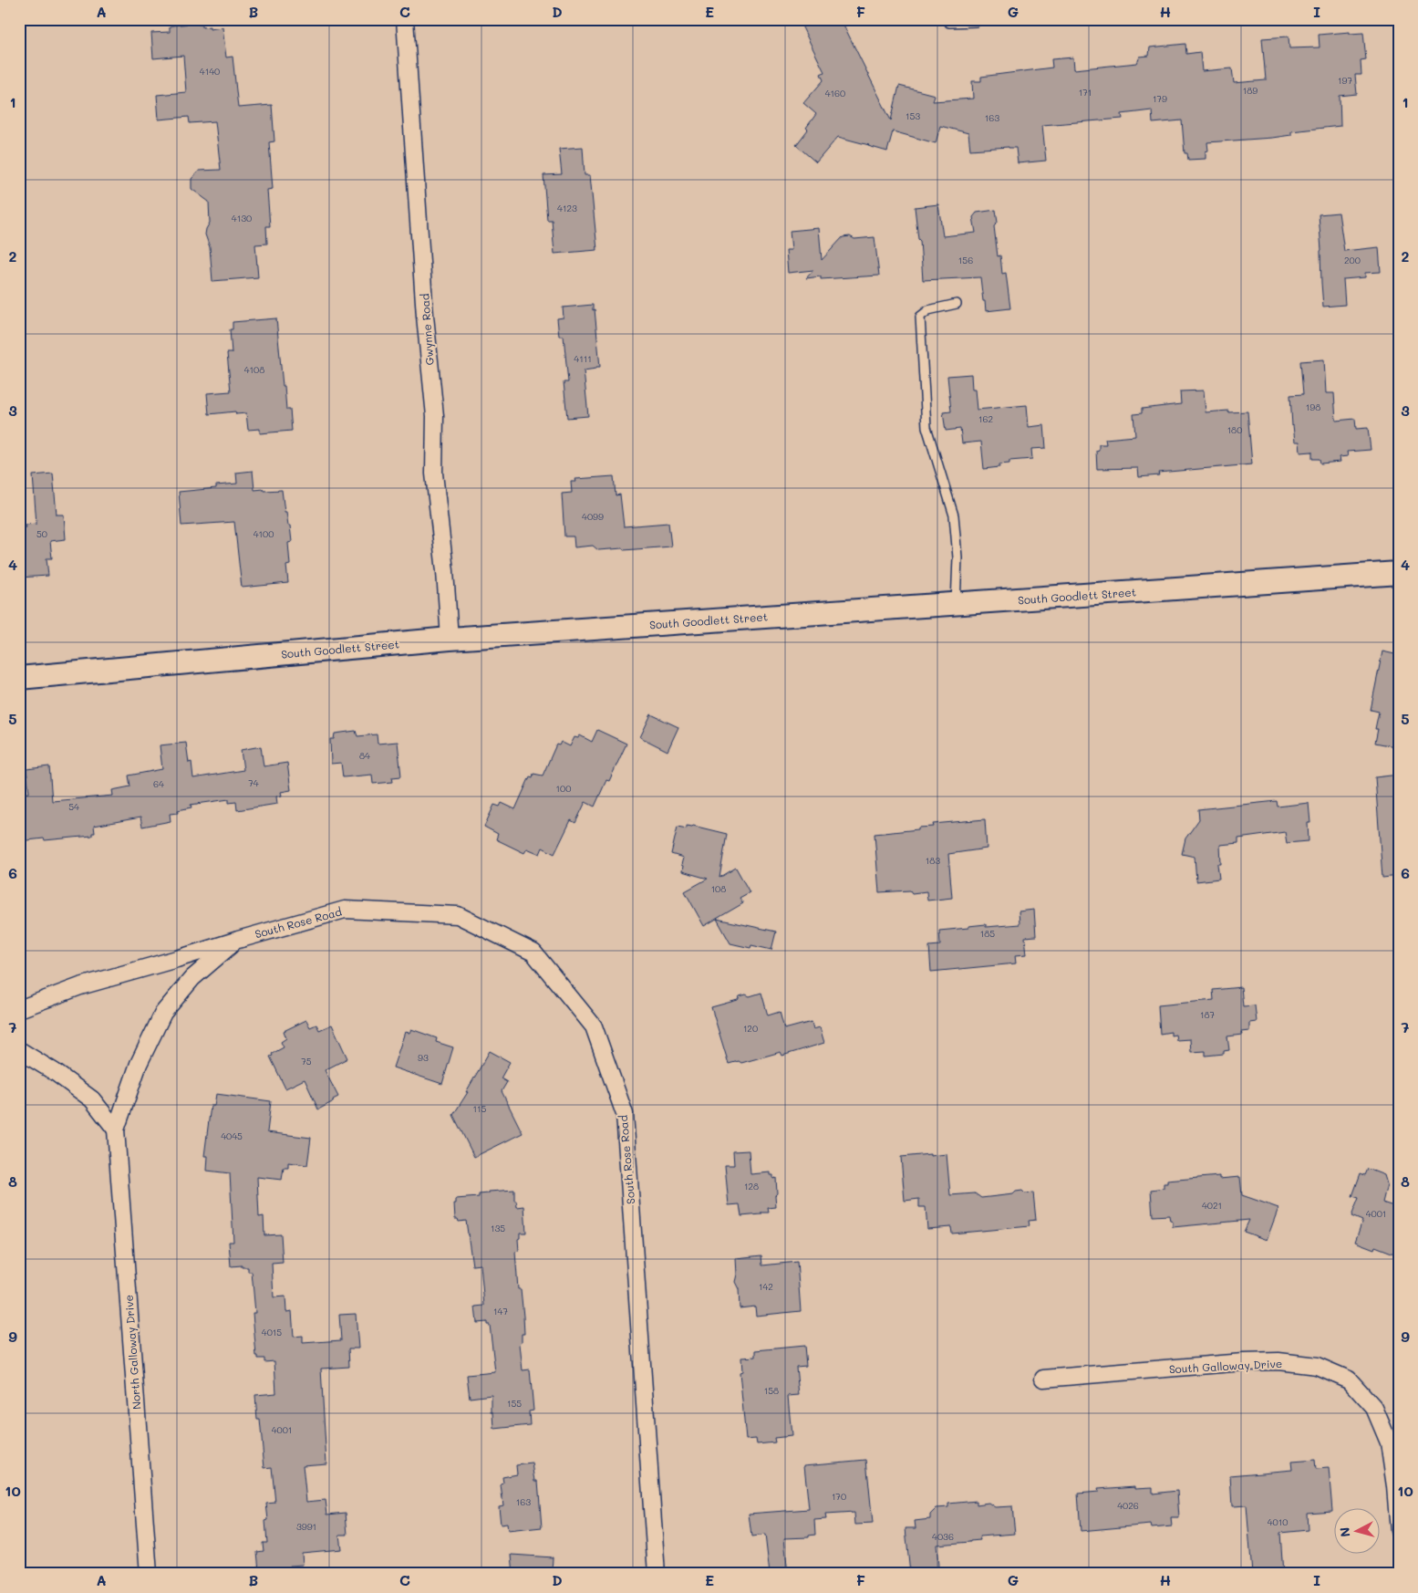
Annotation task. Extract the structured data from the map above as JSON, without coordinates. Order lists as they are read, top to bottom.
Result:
{
  "streets": {
    "main road": ["South Goodlett Street"],
    "street": [
      "Gwynne Road",
      "South Rose Road",
      "North Galloway Drive",
      "South Galloway Drive"
    ]
  },
  "crossings": [
    ["Gwynne Road", "South Goodlett Street"],
    ["South Rose Road", "North Galloway Drive"]
  ],
  "house_numbers": [
    "4140",
    "197",
    "189",
    "171",
    "4160",
    "179",
    "153",
    "163",
    "4123",
    "4130",
    "156",
    "200",
    "4111",
    "4108",
    "198",
    "162",
    "180",
    "4099",
    "50",
    "4100",
    "84",
    "74",
    "64",
    "100",
    "54",
    "183",
    "108",
    "185",
    "187",
    "120",
    "93",
    "75",
    "115",
    "4045",
    "128",
    "4021",
    "4001",
    "135",
    "142",
    "147",
    "4015",
    "158",
    "155",
    "4001",
    "170",
    "163",
    "4026",
    "4010",
    "3991",
    "4036"
  ],
  "north": "left",
  "grid": {
    "columns": [
      "A",
      "B",
      "C",
      "D",
      "E",
      "F",
      "G",
      "H",
      "I"
    ],
    "rows": [
      "1",
      "2",
      "3",
      "4",
      "5",
      "6",
      "7",
      "8",
      "9",
      "10"
    ]
  }
}
